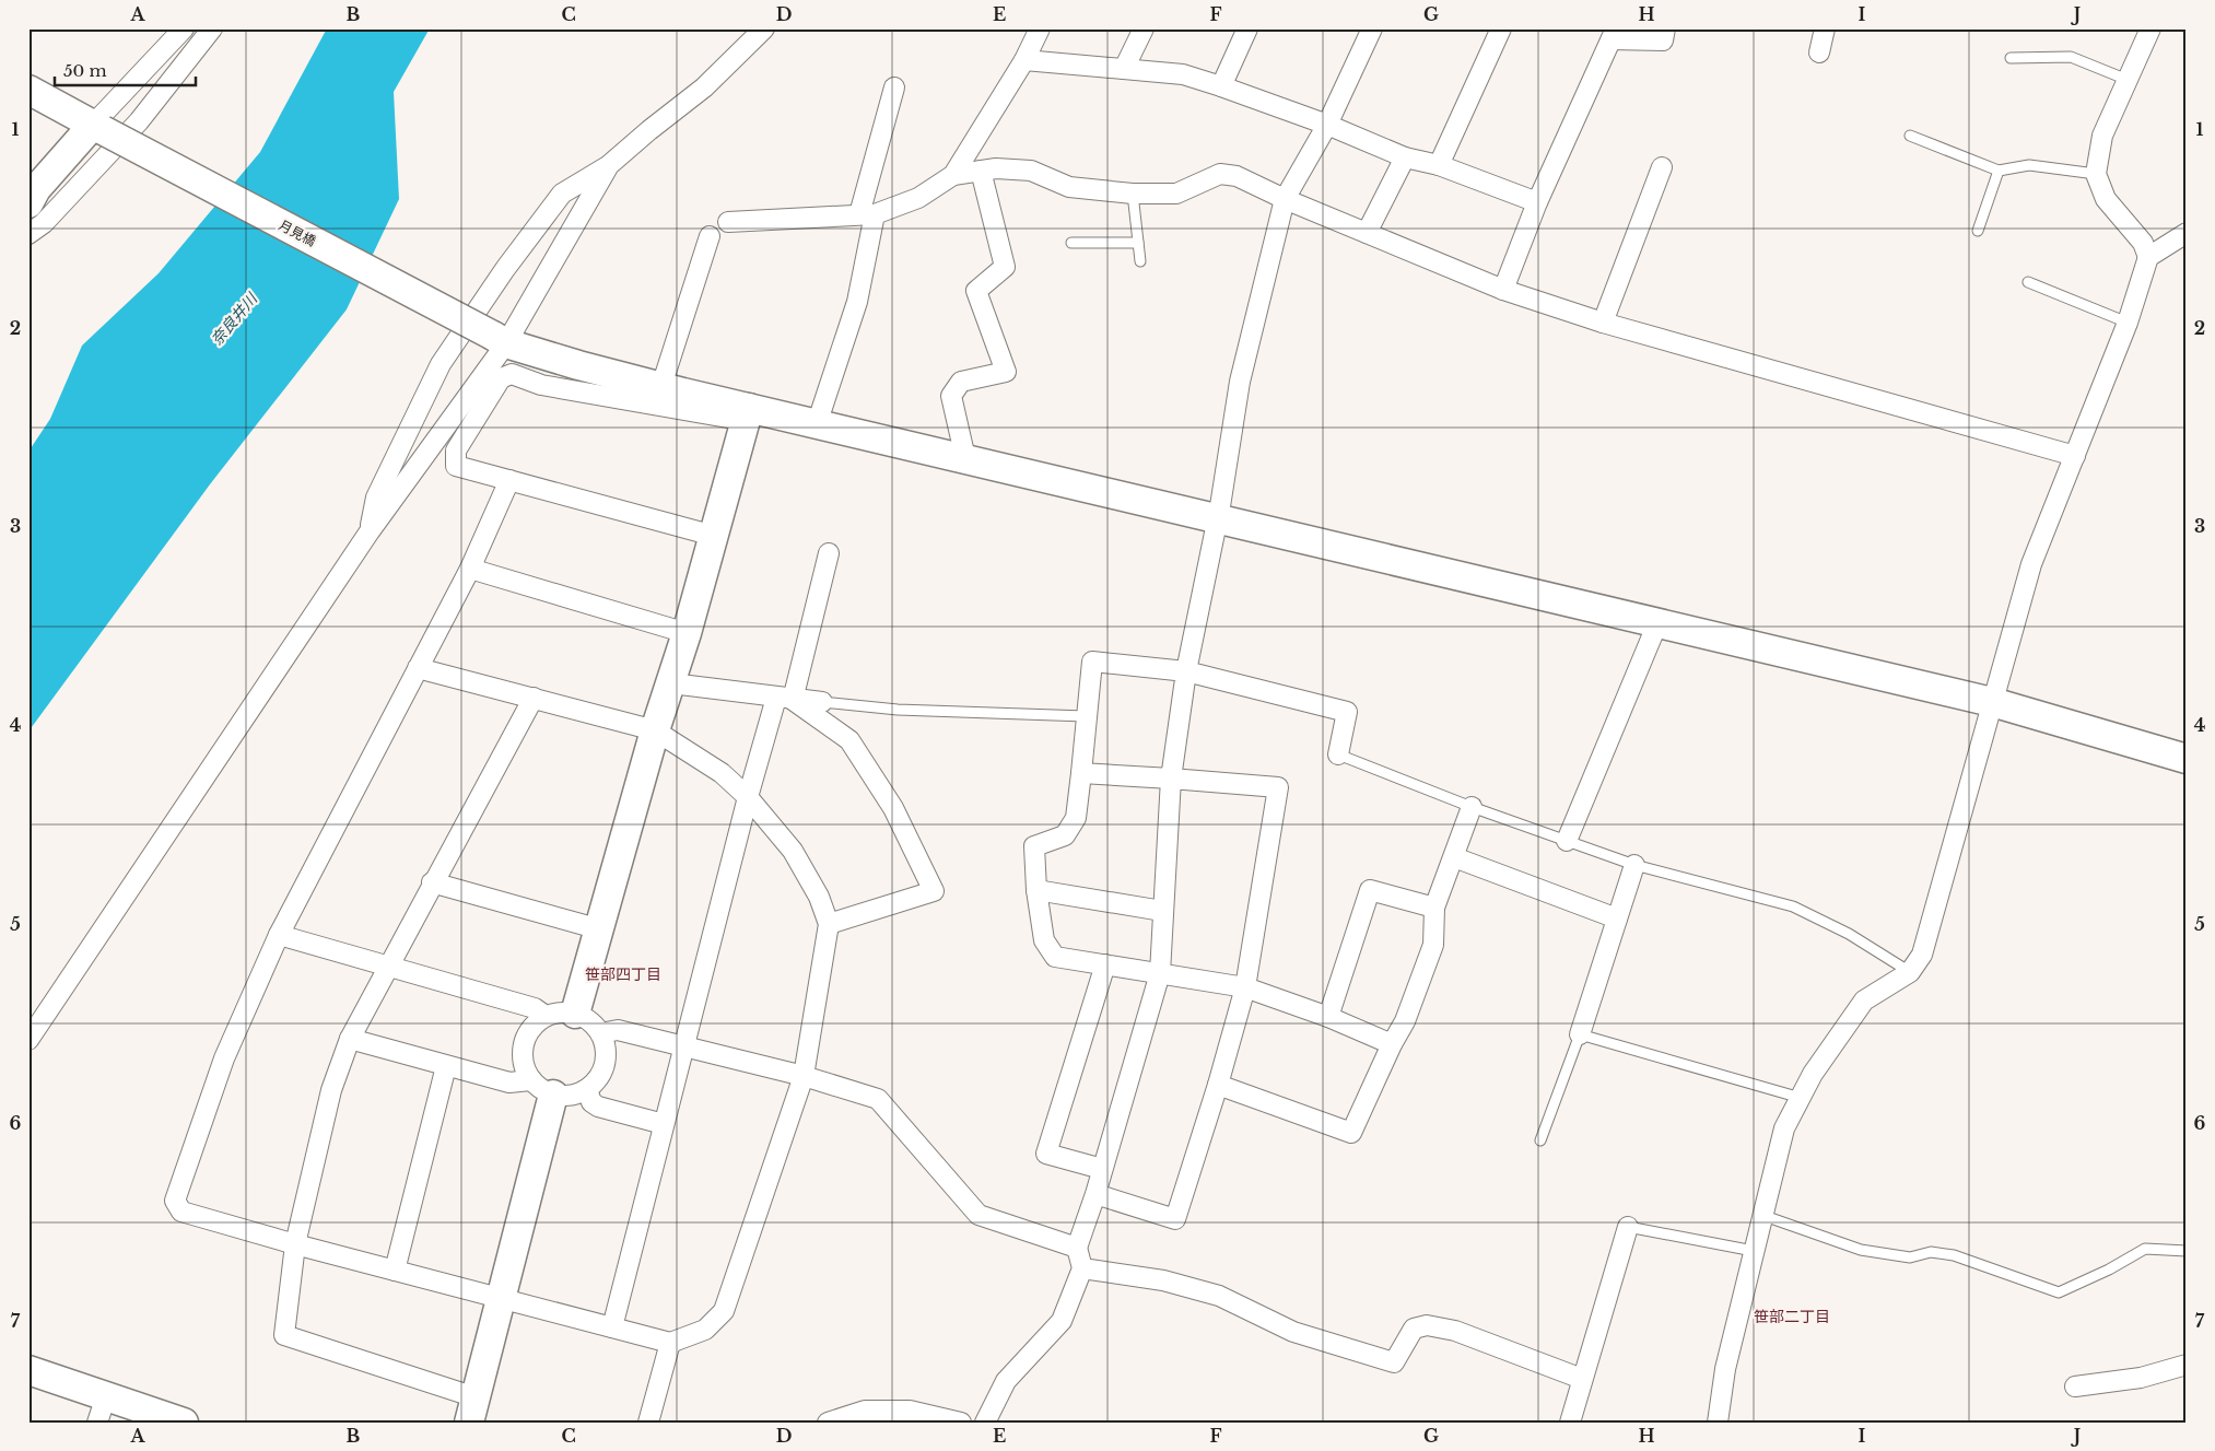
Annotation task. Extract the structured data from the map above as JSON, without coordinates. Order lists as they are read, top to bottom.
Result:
{
  "streets": {
    "street": ["月見橋"]
  },
  "districts": ["笹部四丁目", "笹部二丁目"],
  "water": ["奈良井川"],
  "scale_bar": "50 m",
  "grid": {
    "columns": [
      "A",
      "B",
      "C",
      "D",
      "E",
      "F",
      "G",
      "H",
      "I",
      "J"
    ],
    "rows": [
      "1",
      "2",
      "3",
      "4",
      "5",
      "6",
      "7"
    ]
  }
}
